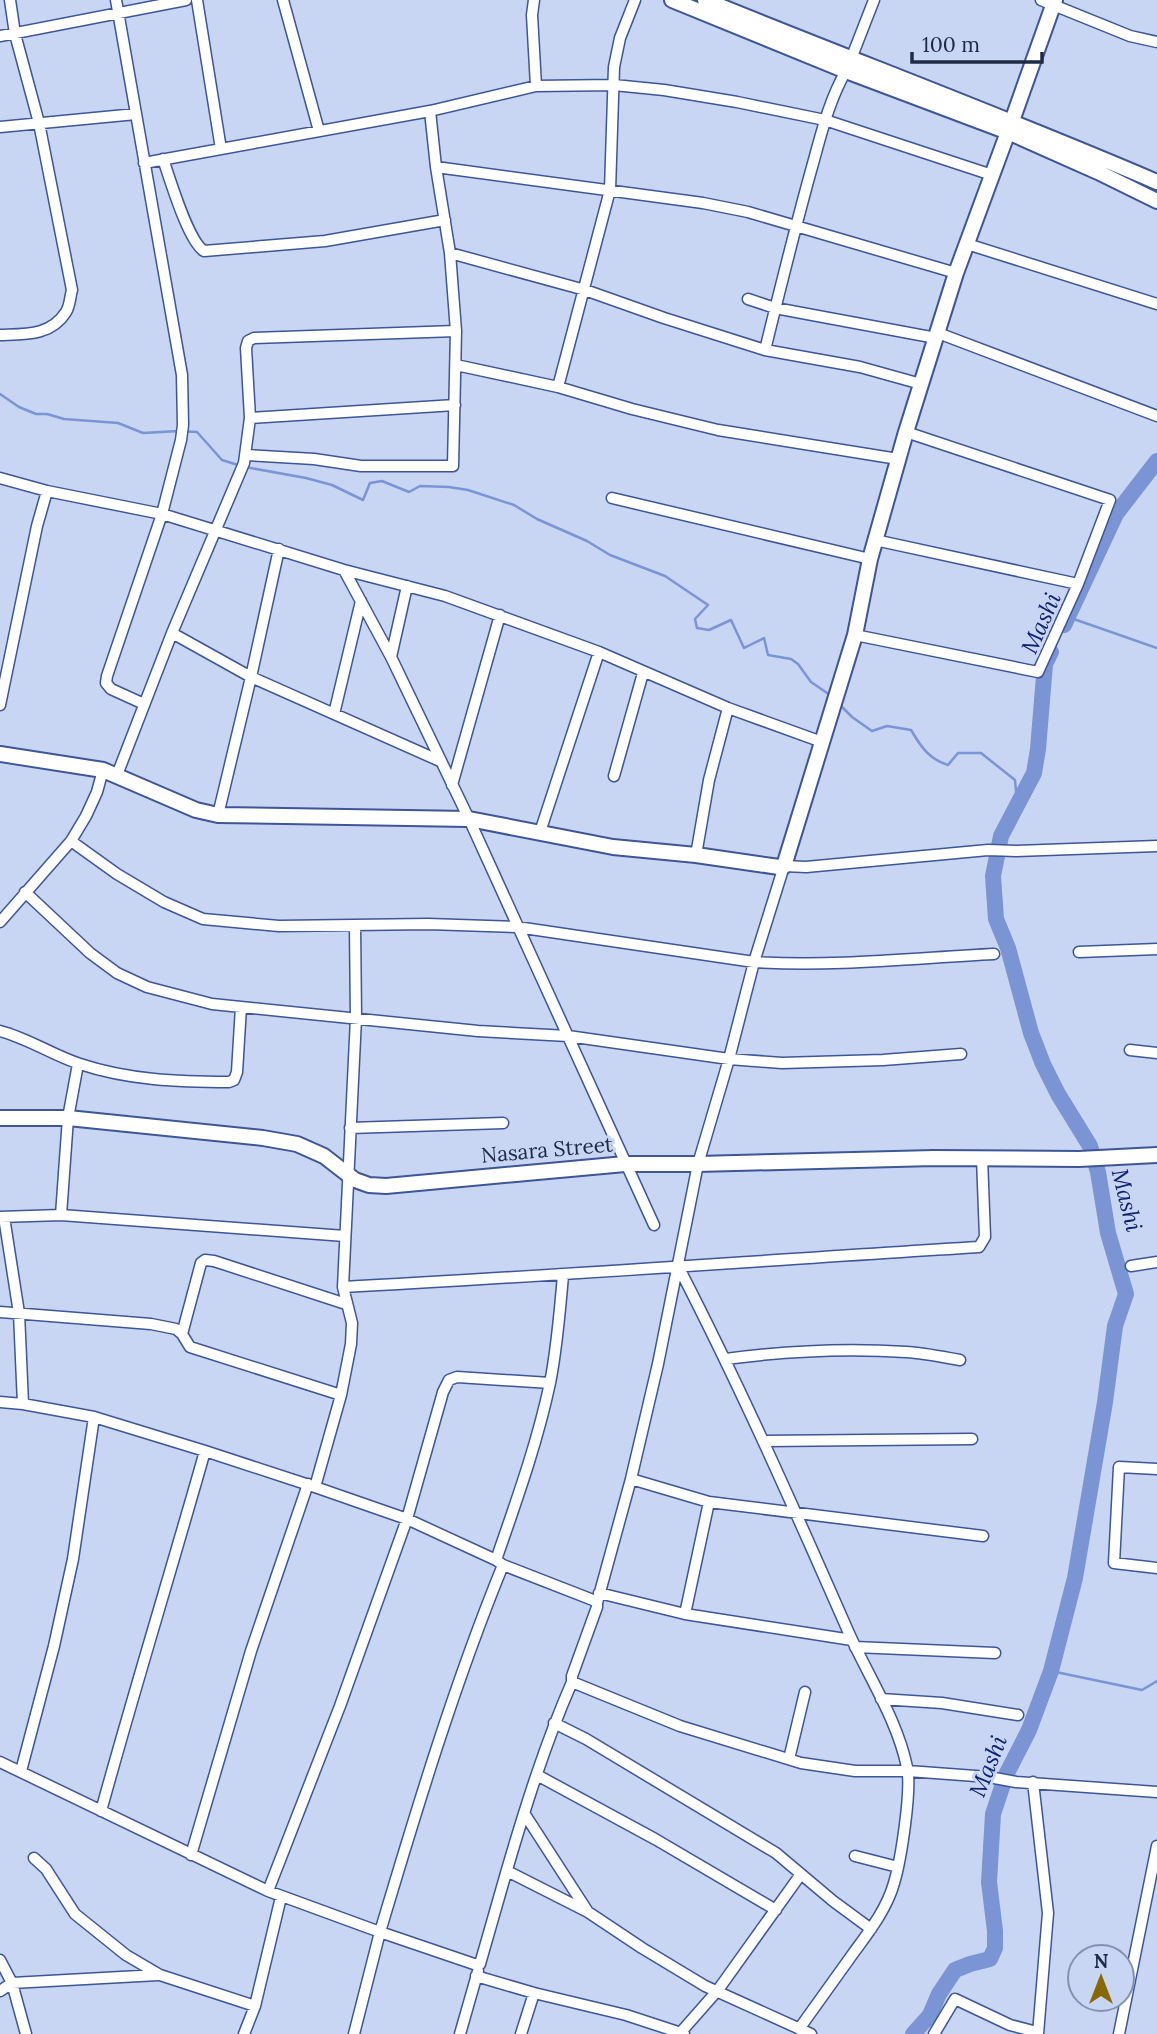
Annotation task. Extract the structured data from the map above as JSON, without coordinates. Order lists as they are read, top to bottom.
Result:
{
  "streets": {
    "street": ["Nasara Street"]
  },
  "water": ["Mashi"],
  "scale_bar": "100 m",
  "north": "top"
}
